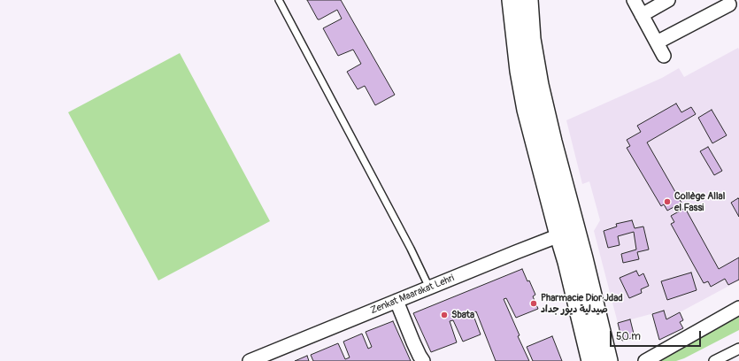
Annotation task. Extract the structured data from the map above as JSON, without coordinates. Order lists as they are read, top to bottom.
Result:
{
  "streets": {
    "street": ["Zenkat Maarakat Lehri"]
  },
  "places": ["Collège Allal el Fassi", "Pharmacie Dior Jdad صيدلية ديور جداد", "Sbata"],
  "scale_bar": "50 m"
}
